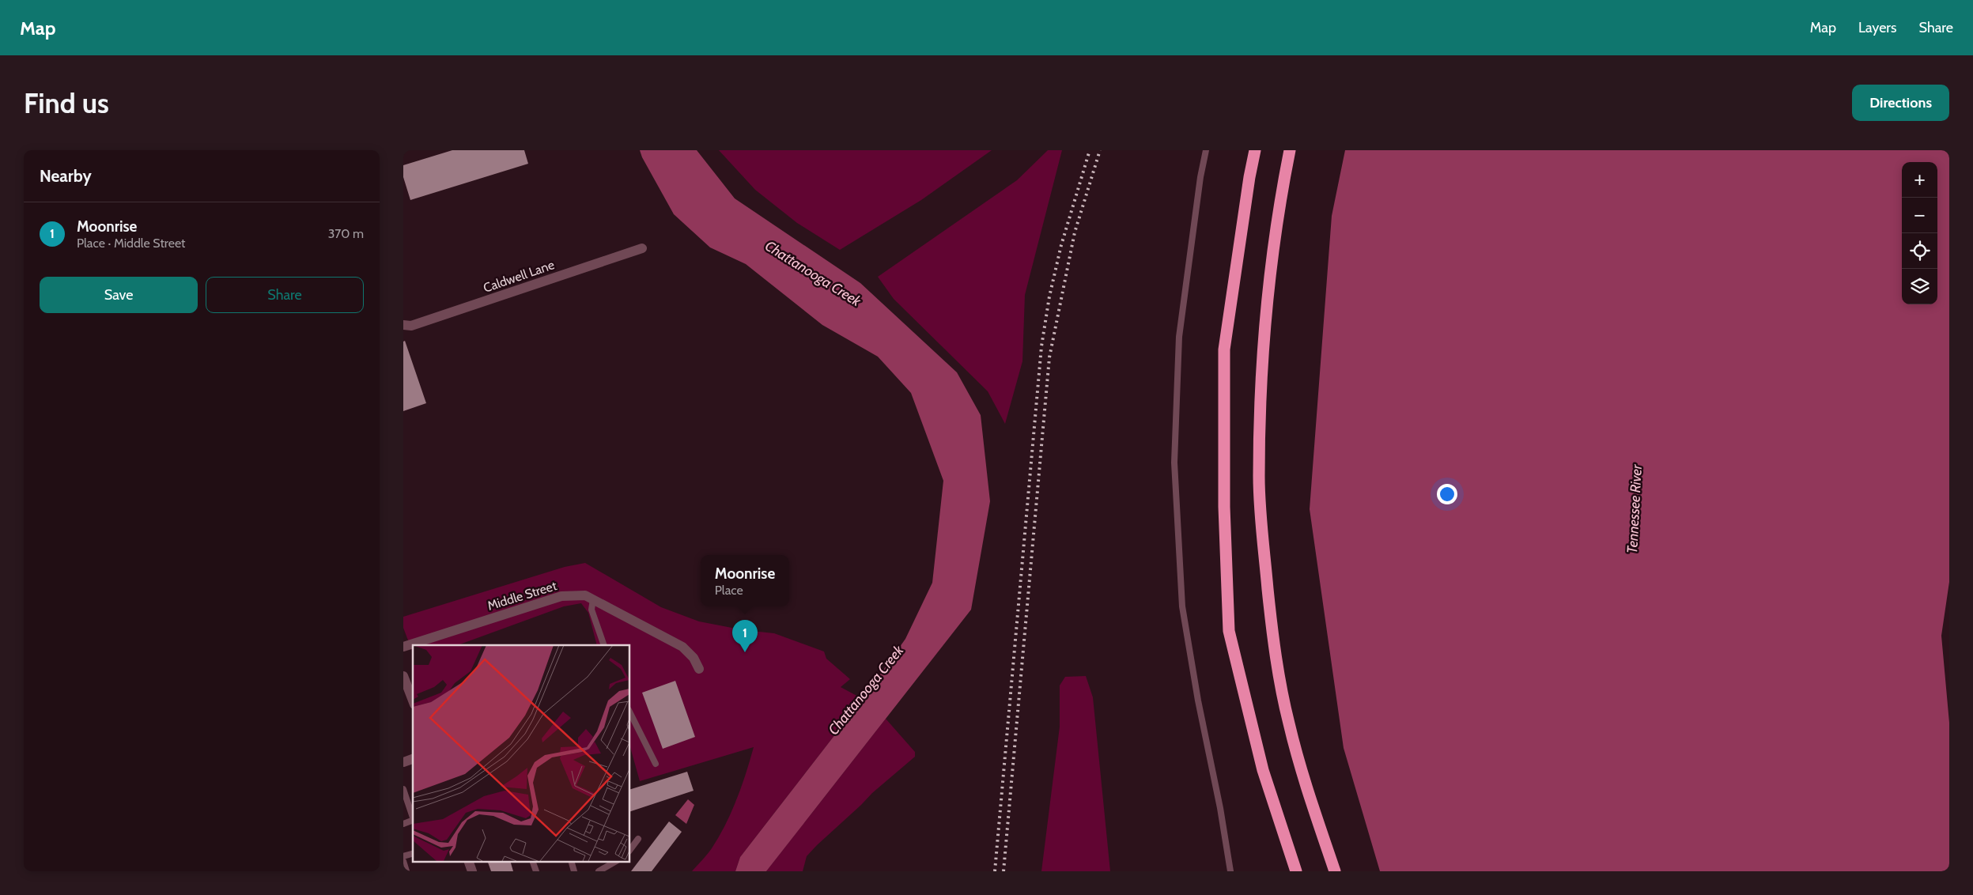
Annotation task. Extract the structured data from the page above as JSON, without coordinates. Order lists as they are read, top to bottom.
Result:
{
  "streets": {
    "street": ["Caldwell Lane", "Middle Street"]
  },
  "water": ["Chattanooga Creek", "Tennessee River"],
  "page": {
    "header": "Map",
    "nav": ["Map", "Layers", "Share"],
    "buttons": [
      "Directions",
      ["Save", "Share"]
    ],
    "title": "Find us",
    "heading": "Nearby",
    "map_buttons": ["+", "−"],
    "list": [
      {
        "mark": "1",
        "name": "Moonrise",
        "note": "Place · Middle Street",
        "value": "370 m"
      }
    ],
    "popup": ["Moonrise", "Place"],
    "pins": "1"
  }
}
